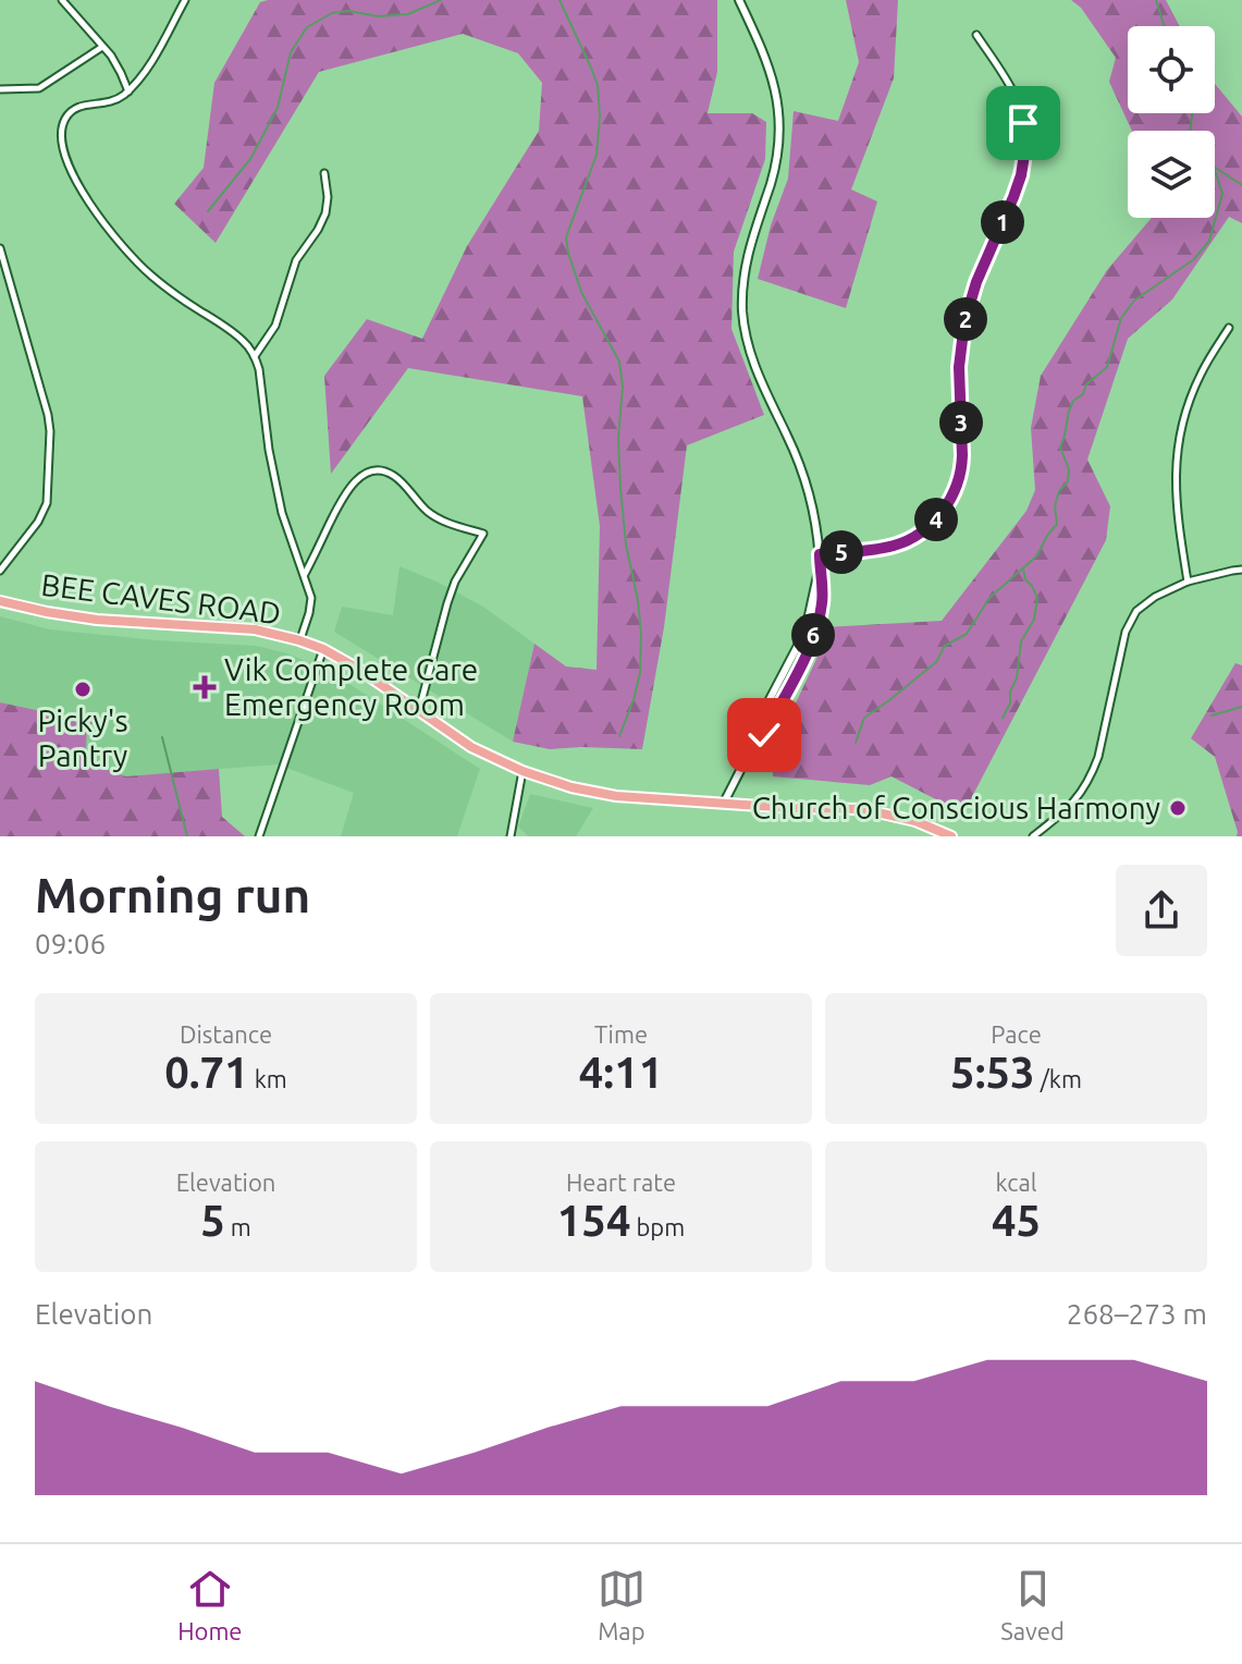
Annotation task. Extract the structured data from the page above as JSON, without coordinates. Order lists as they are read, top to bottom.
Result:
{
  "streets": {
    "main road": ["BEE CAVES ROAD"]
  },
  "places": {
    "health": ["Vik Complete Care Emergency Room"],
    "other": ["Picky's Pantry", "Church of Conscious Harmony"]
  },
  "page": {
    "pins": [
      "1",
      "2",
      "3",
      "4",
      "5",
      "6"
    ],
    "heading": ["Morning run", "09:06"],
    "stats": [
      ["Distance", "0.71 km"],
      ["Time", "4:11"],
      ["Pace", "5:53 /km"],
      ["Elevation", "5 m"],
      ["Heart rate", "154 bpm"],
      ["kcal", "45"]
    ],
    "chart": ["Elevation", "268–273 m"],
    "tabs": ["Home", "Map", "Saved"]
  }
}
